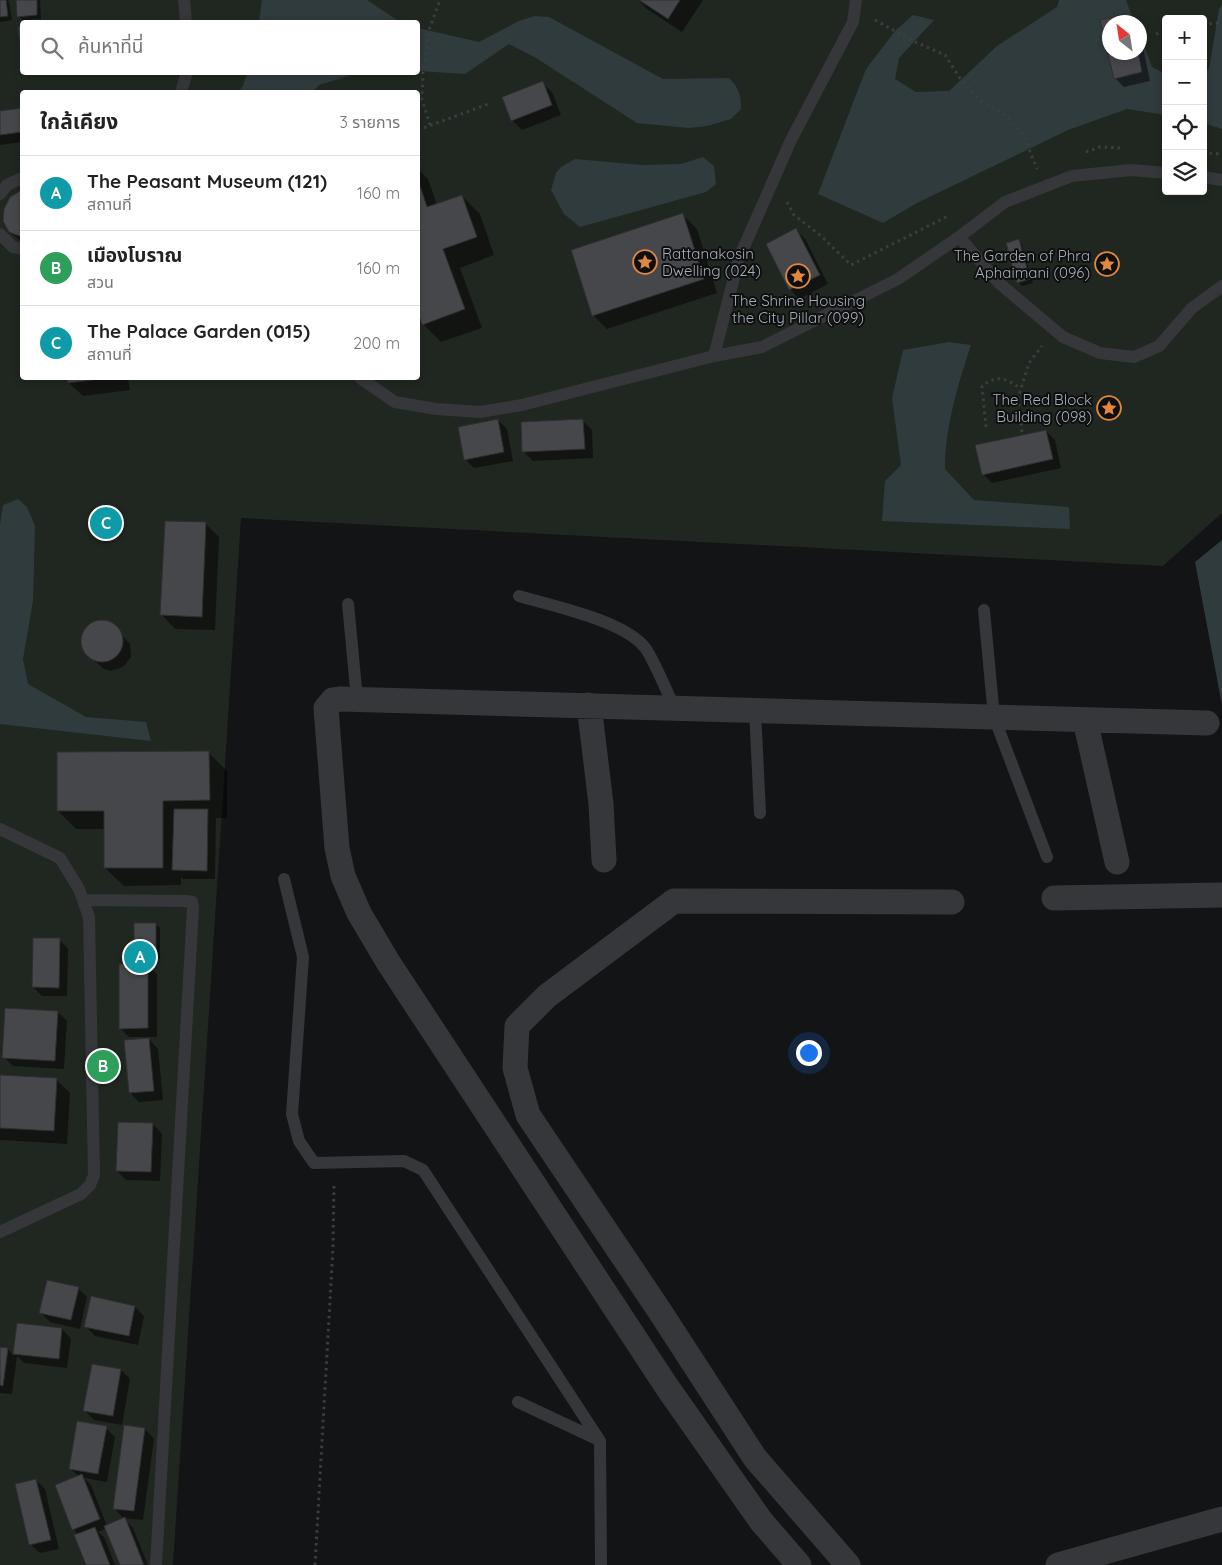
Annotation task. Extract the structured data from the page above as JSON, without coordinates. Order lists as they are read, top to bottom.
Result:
{
  "places": {
    "place": [
      "Rattanakosin Dwelling (024)",
      "The Garden of Phra Aphaimani (096)",
      "The Shrine Housing the City Pillar (099)",
      "The Red Block Building (098)"
    ]
  },
  "north": "top left",
  "page": {
    "map_buttons": ["+", "−"],
    "search": "ค้นหาที่นี่",
    "heading": ["ใกล้เคียง", "3 รายการ"],
    "list": [
      {
        "mark": "A",
        "name": "The Peasant Museum (121)",
        "note": "สถานที่",
        "value": "160 m"
      },
      {
        "mark": "B",
        "name": "เมืองโบราณ",
        "note": "สวน",
        "value": "160 m"
      },
      {
        "mark": "C",
        "name": "The Palace Garden (015)",
        "note": "สถานที่",
        "value": "200 m"
      }
    ],
    "pins": ["C", "A", "B"]
  }
}
